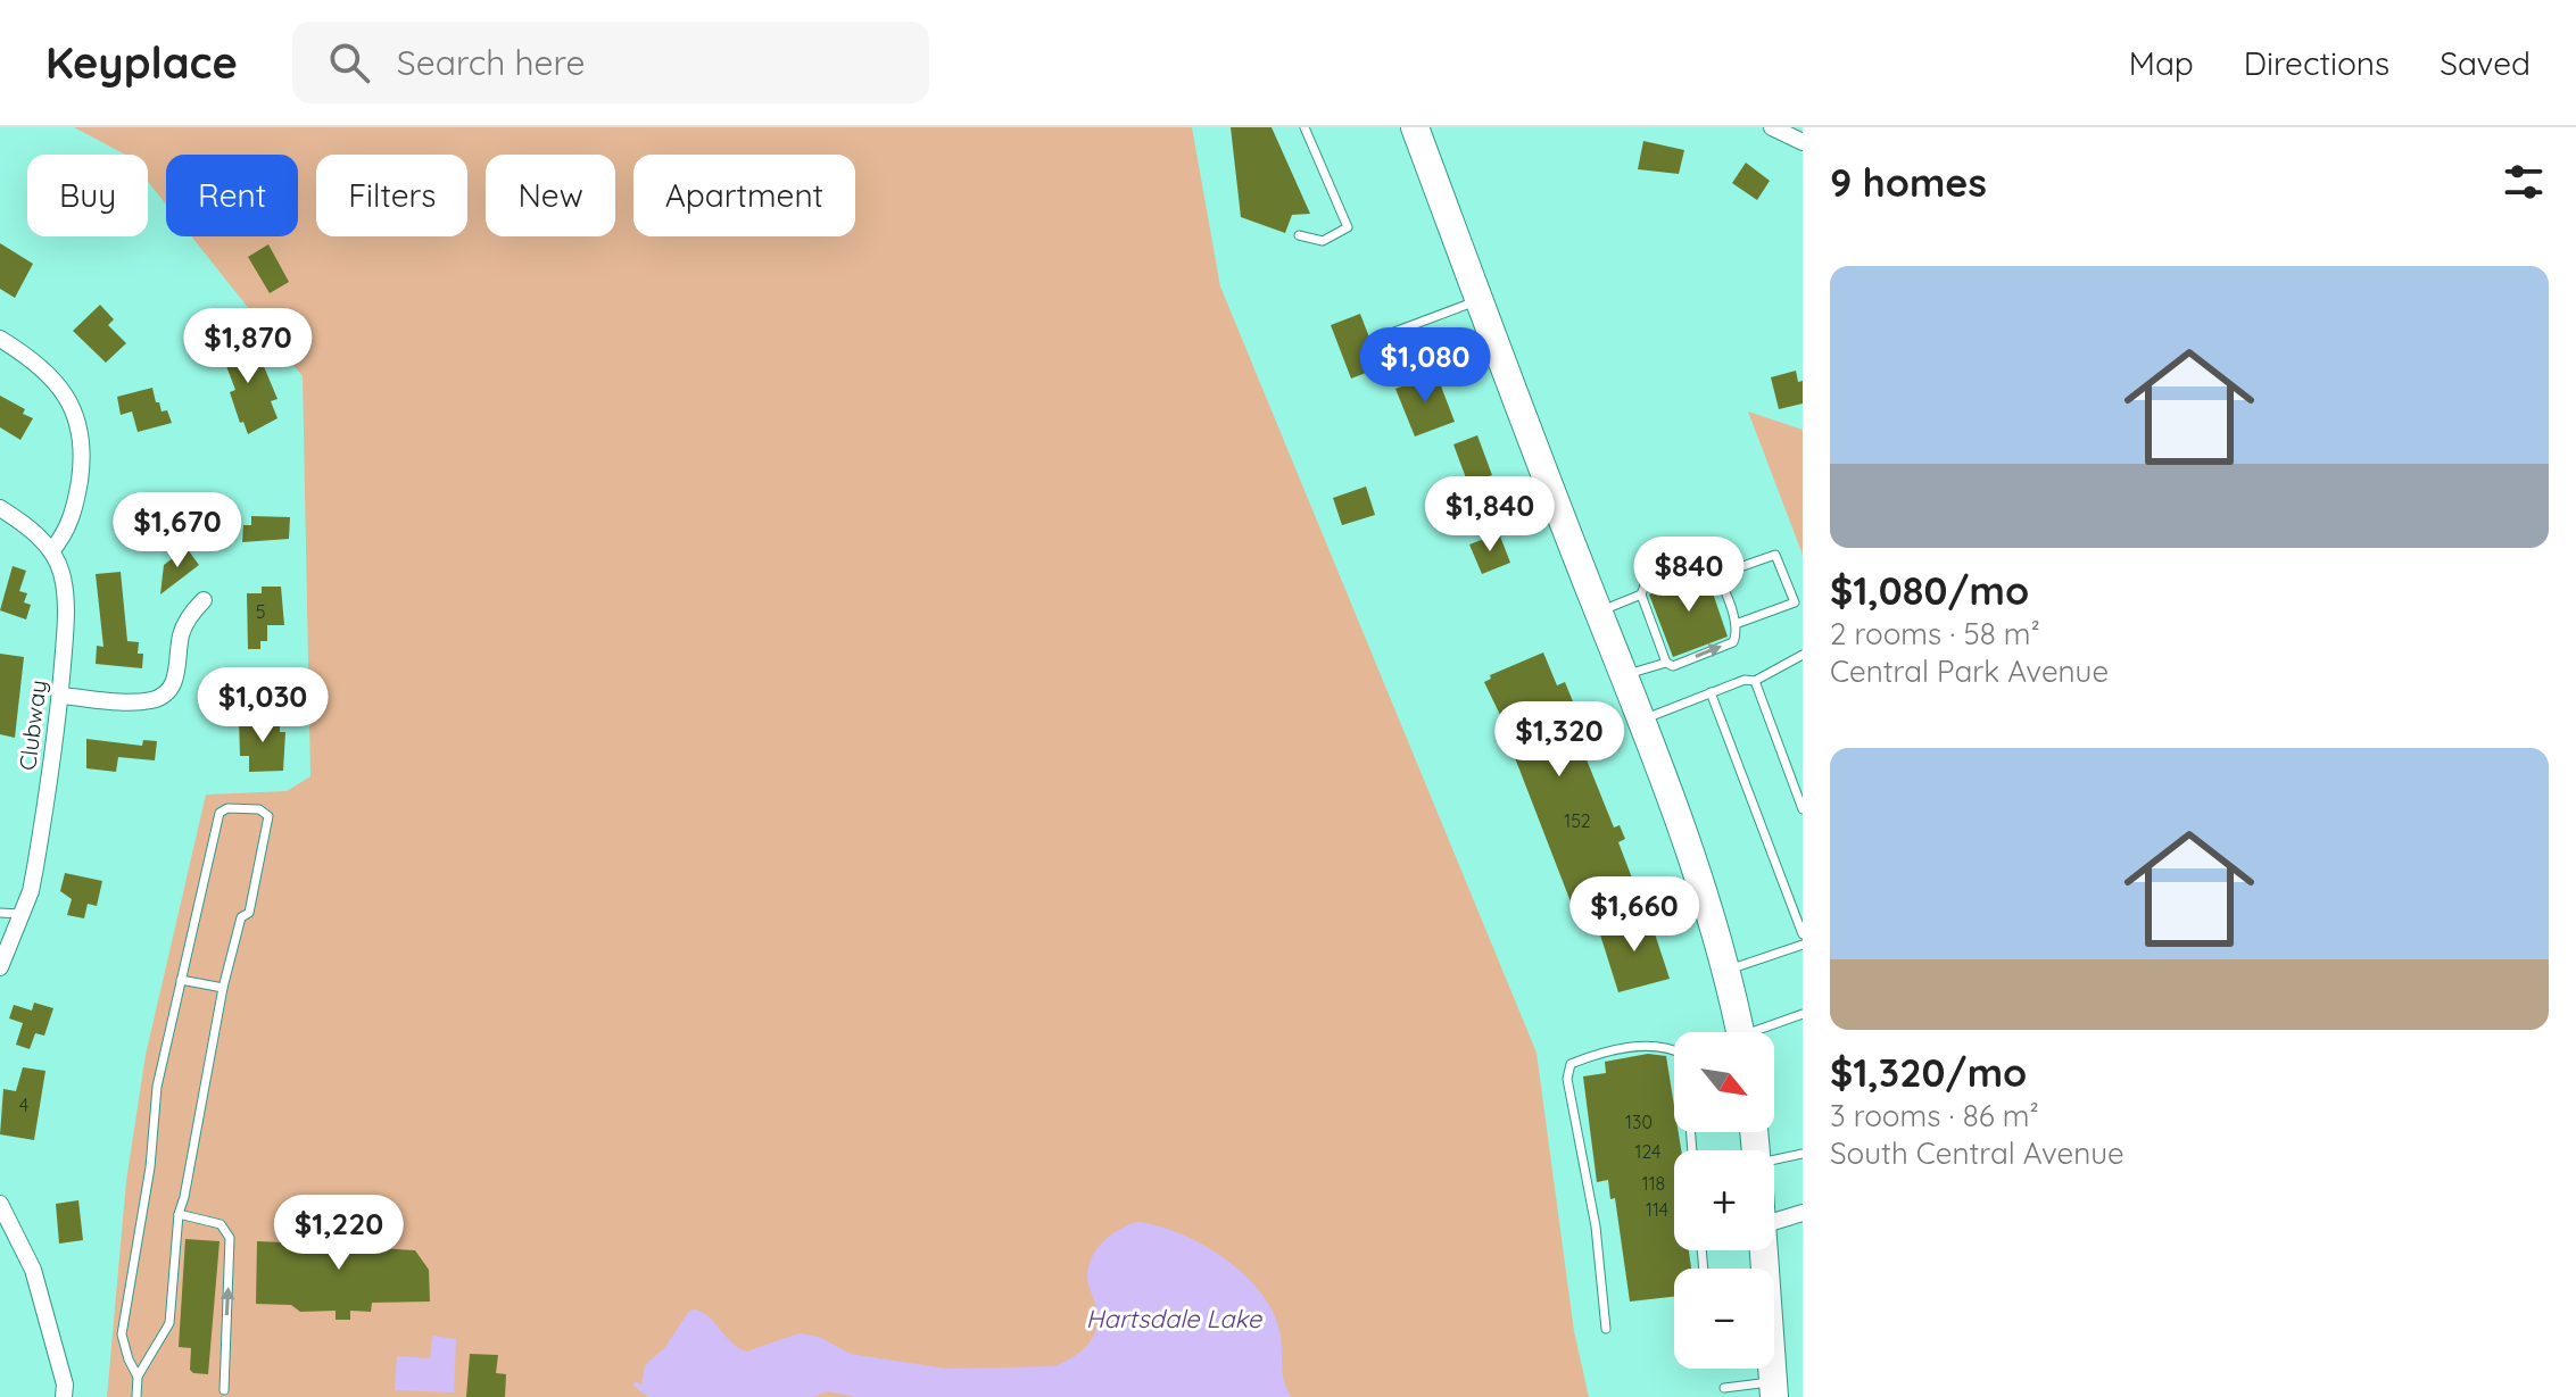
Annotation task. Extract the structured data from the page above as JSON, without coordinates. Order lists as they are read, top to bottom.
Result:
{
  "streets": {
    "street": ["Clubway"]
  },
  "water": ["Hartsdale Lake"],
  "house_numbers": [
    "5",
    "152",
    "4",
    "130",
    "124",
    "118",
    "114"
  ],
  "north": "bottom right",
  "page": {
    "header": "Keyplace",
    "search": "Search here",
    "nav": ["Map", "Directions", "Saved"],
    "heading": "9 homes",
    "chip": [
      "Buy",
      "Rent",
      "Filters",
      "New",
      "Apartment"
    ],
    "list": [
      {
        "name": "$1,080/mo",
        "note": "2 rooms · 58 m² · Central Park Avenue"
      },
      {
        "name": "$1,320/mo",
        "note": "3 rooms · 86 m² · South Central Avenue"
      }
    ],
    "price": [
      "$1,870",
      "$1,080",
      "$1,840",
      "$1,670",
      "$840",
      "$1,030",
      "$1,320",
      "$1,660",
      "$1,220"
    ],
    "map_buttons": ["+", "−"]
  }
}
